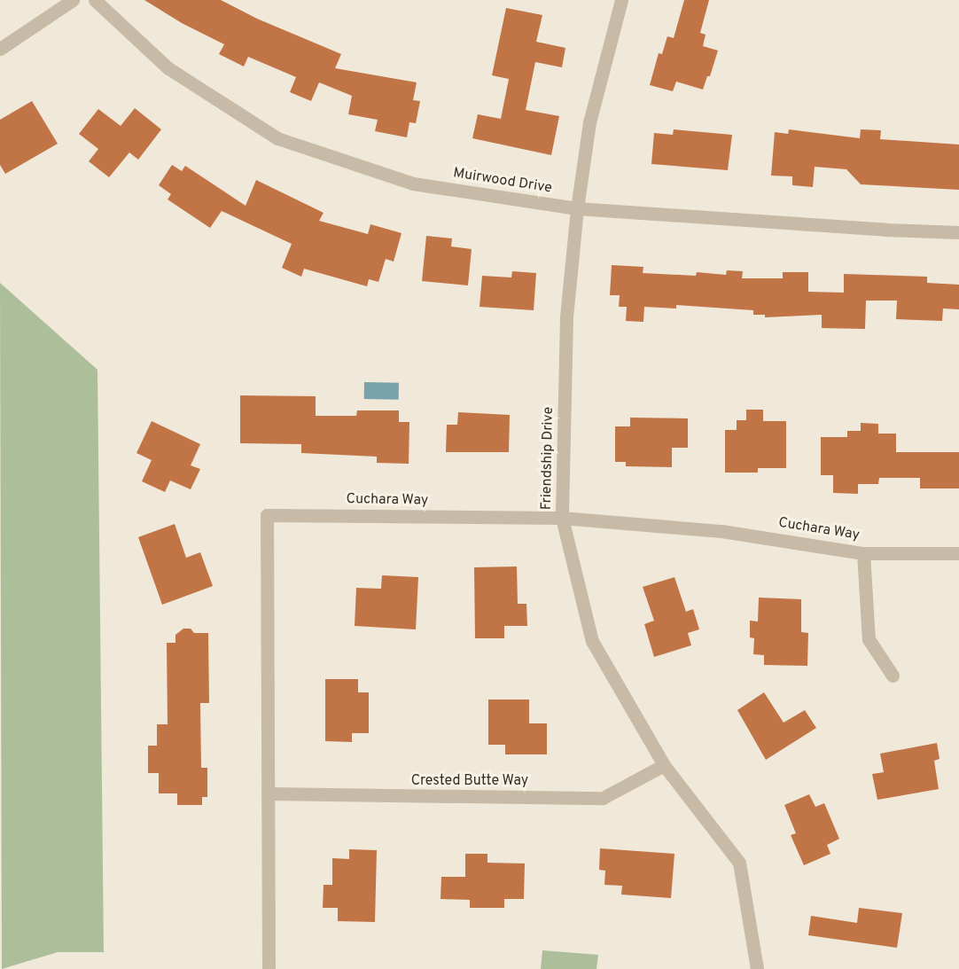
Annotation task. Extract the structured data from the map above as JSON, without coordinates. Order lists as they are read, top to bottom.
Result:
{
  "streets": {
    "street": [
      "Muirwood Drive",
      "Friendship Drive",
      "Cuchara Way",
      "Crested Butte Way"
    ]
  },
  "crossings": [
    ["Muirwood Drive", "Friendship Drive"],
    ["Friendship Drive", "Cuchara Way"],
    ["Friendship Drive", "Crested Butte Way"],
    ["Cuchara Way", "Crested Butte Way"]
  ]
}
